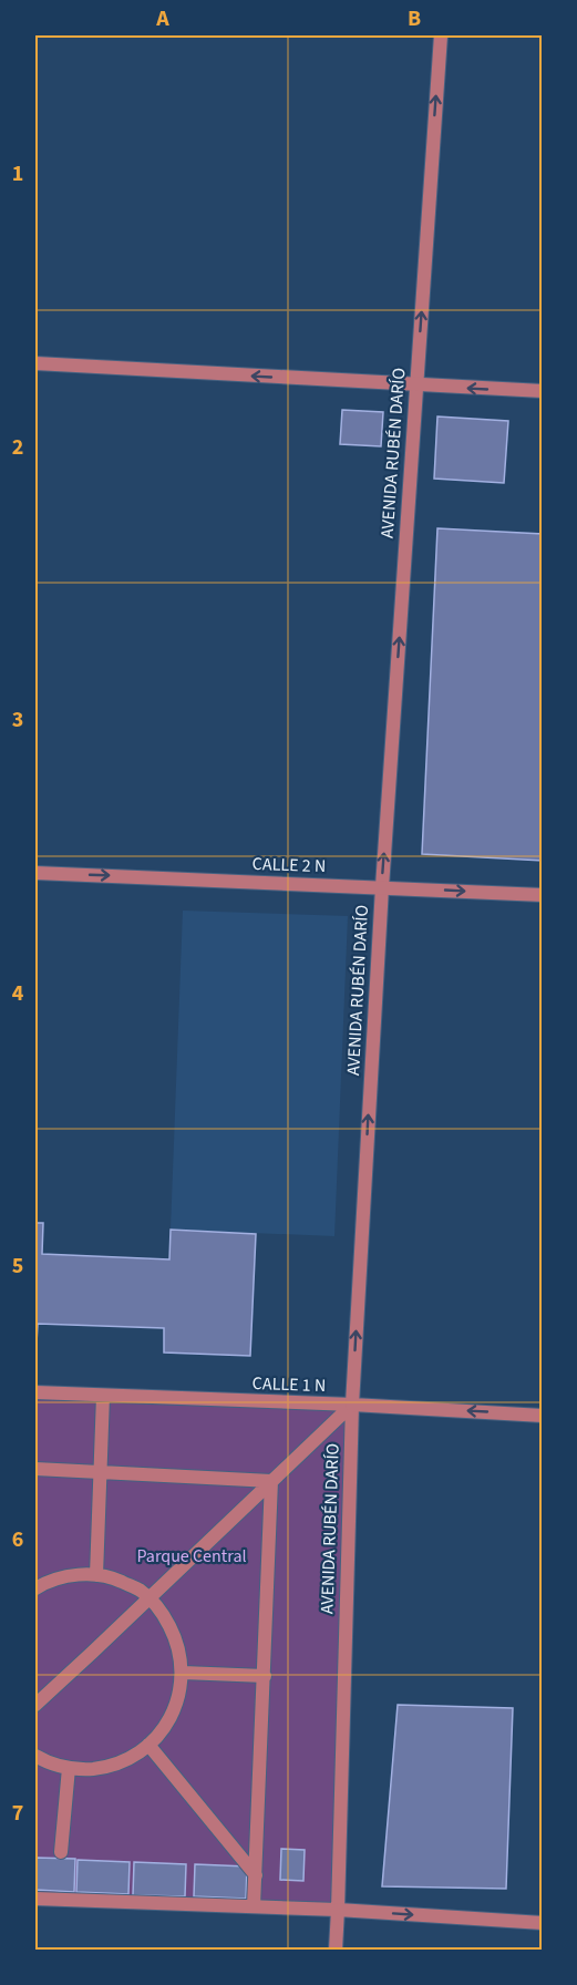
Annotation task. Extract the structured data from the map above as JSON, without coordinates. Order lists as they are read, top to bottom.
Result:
{
  "streets": {
    "street": ["AVENIDA RUBÉN DARÍO", "CALLE 2 N", "CALLE 1 N"]
  },
  "crossings": [
    ["AVENIDA RUBÉN DARÍO", "CALLE 2 N"],
    ["AVENIDA RUBÉN DARÍO", "CALLE 1 N"]
  ],
  "one_way": ["AVENIDA RUBÉN DARÍO", "CALLE 2 N", "CALLE 1 N"],
  "parks": ["Parque Central"],
  "grid": {
    "columns": ["A", "B"],
    "rows": [
      "1",
      "2",
      "3",
      "4",
      "5",
      "6",
      "7"
    ]
  }
}
